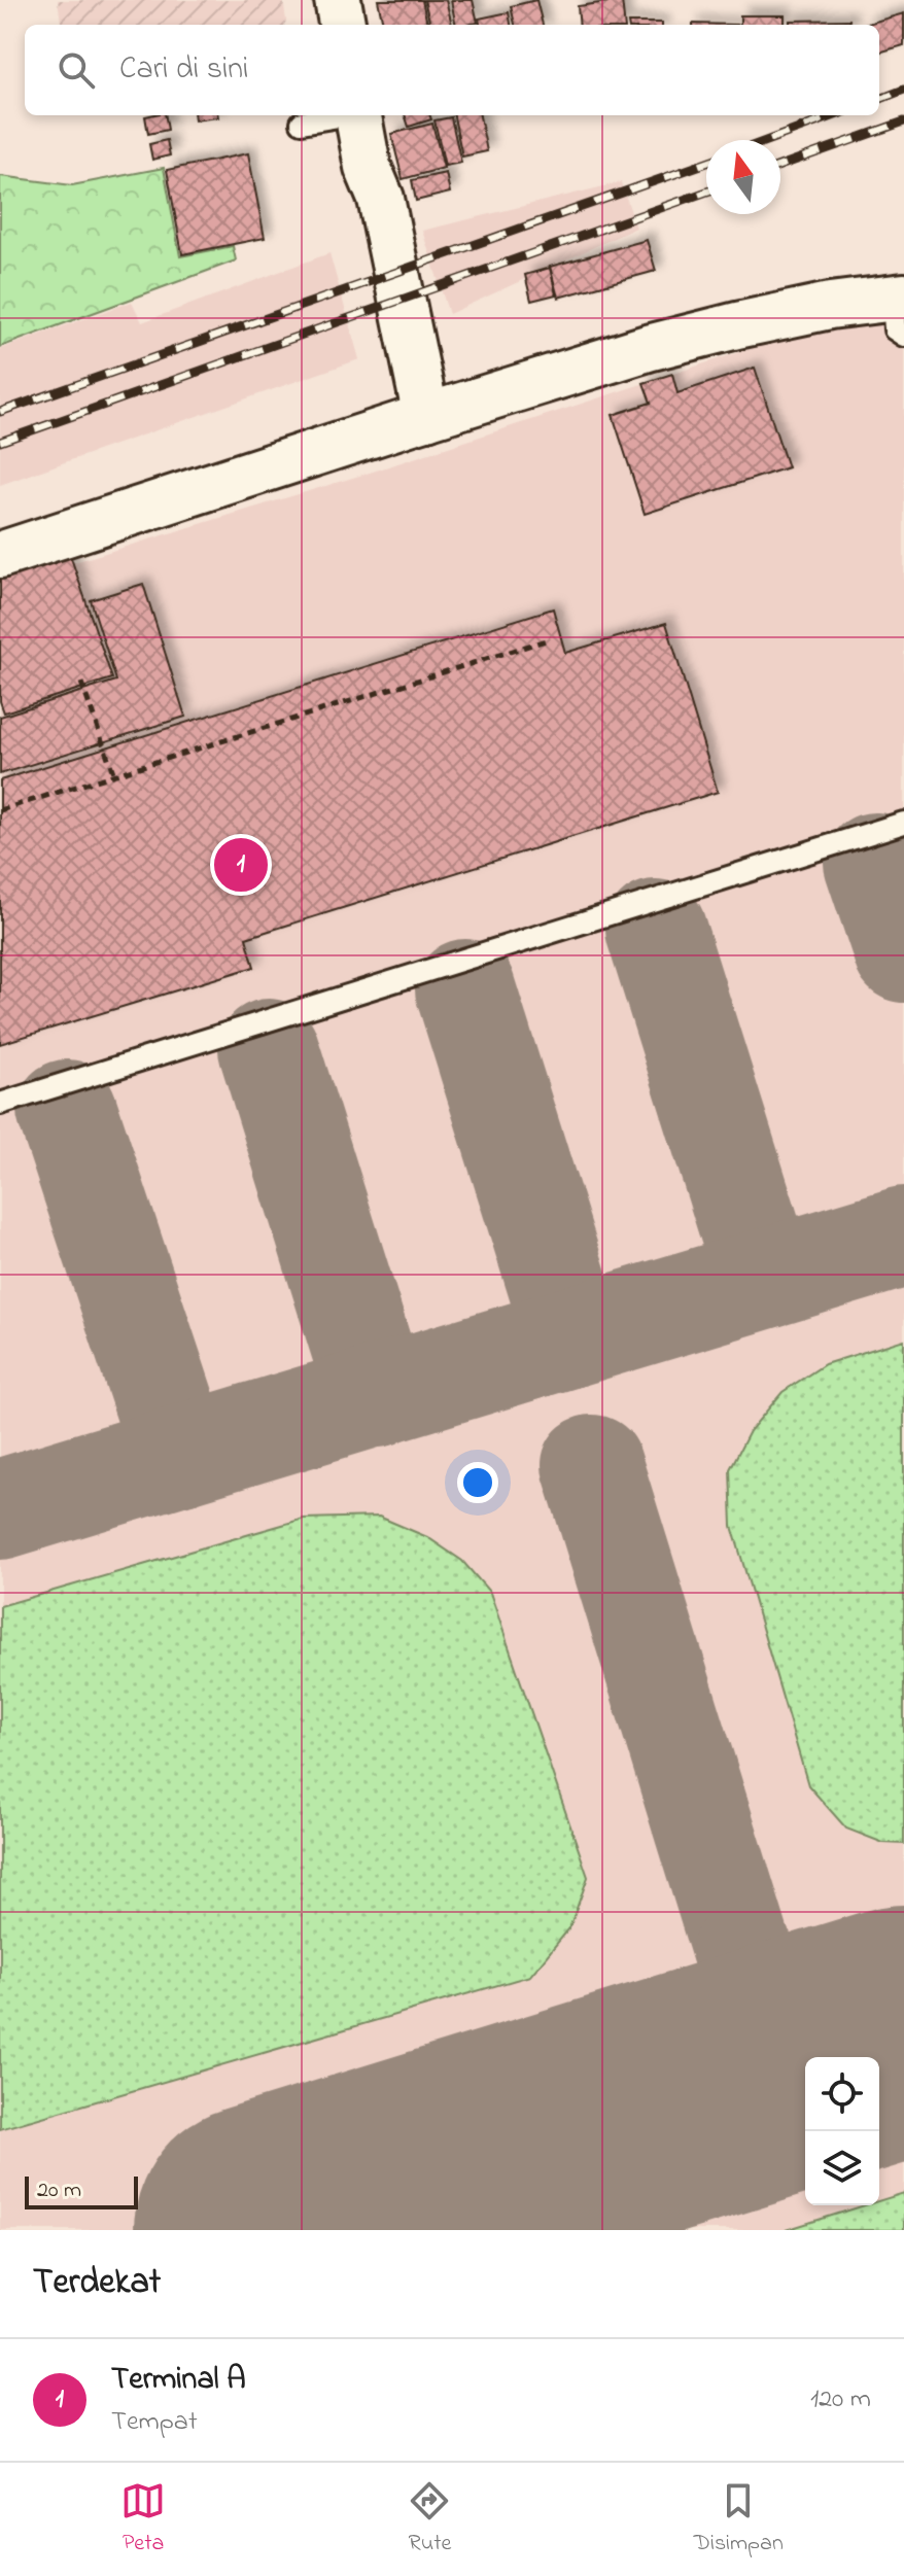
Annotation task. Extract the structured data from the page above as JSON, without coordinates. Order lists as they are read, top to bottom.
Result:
{
  "scale_bar": "20 m",
  "north": "top",
  "page": {
    "search": "Cari di sini",
    "pins": "1",
    "scale": "20 m",
    "heading": "Terdekat",
    "list": [
      {
        "mark": "1",
        "name": "Terminal A",
        "note": "Tempat",
        "value": "120 m"
      }
    ],
    "nav": ["Peta", "Rute", "Disimpan"]
  }
}
